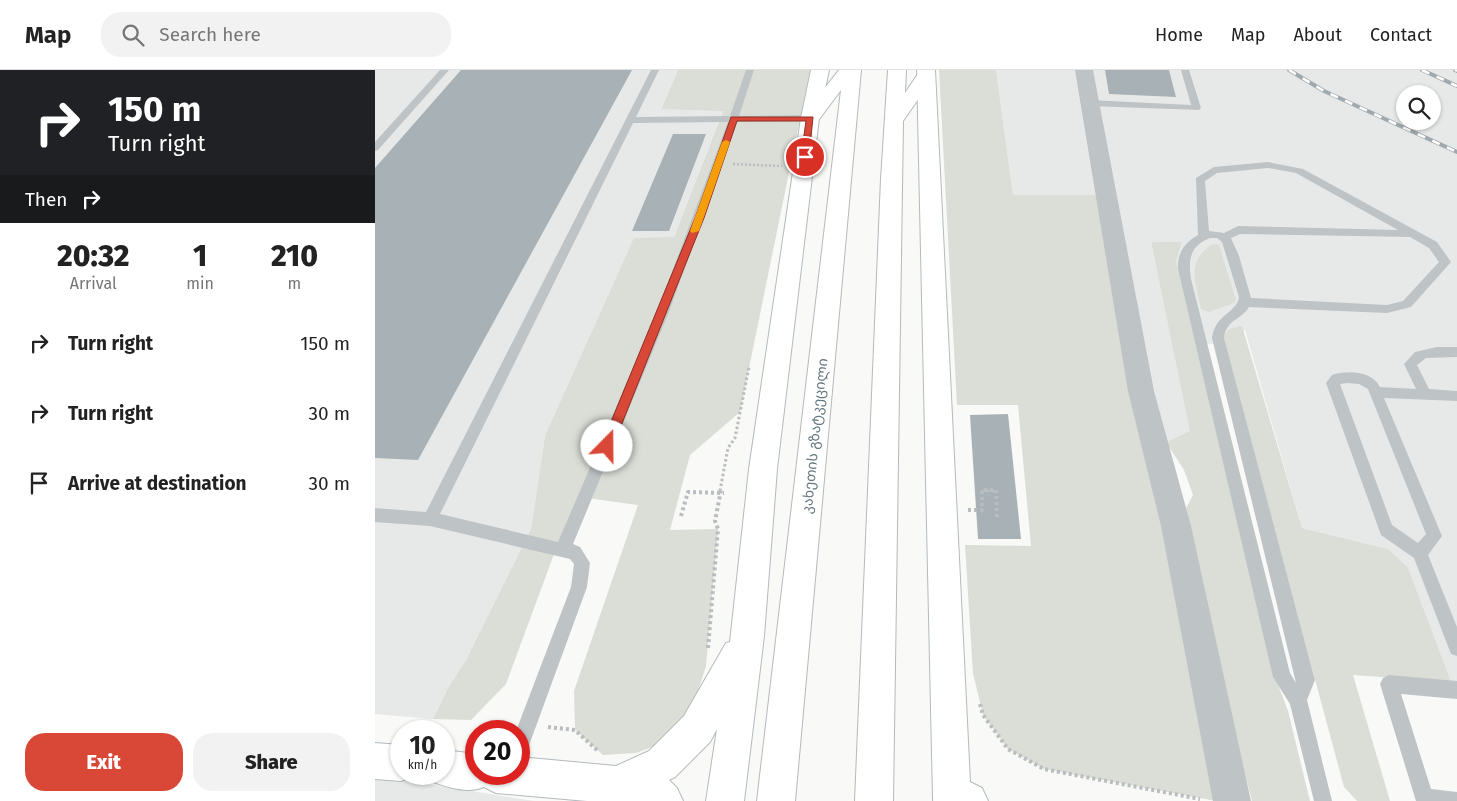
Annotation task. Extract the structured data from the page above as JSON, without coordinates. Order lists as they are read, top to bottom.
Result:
{
  "streets": {
    "main road": ["კახეთის გზატკეცილი"]
  },
  "page": {
    "header": "Map",
    "search": "Search here",
    "nav": [
      "Home",
      "Map",
      "About",
      "Contact"
    ],
    "turn": ["150 m", "Turn right"],
    "then": "Then",
    "eta": [
      "20:32",
      "Arrival",
      "1",
      "min",
      "210",
      "m"
    ],
    "list": [
      {
        "name": "Turn right",
        "value": "150 m"
      },
      {
        "name": "Turn right",
        "value": "30 m"
      },
      {
        "name": "Arrive at destination",
        "value": "30 m"
      }
    ],
    "speed": "10 km/h",
    "limit": "20",
    "buttons": ["Exit", "Share"]
  }
}
